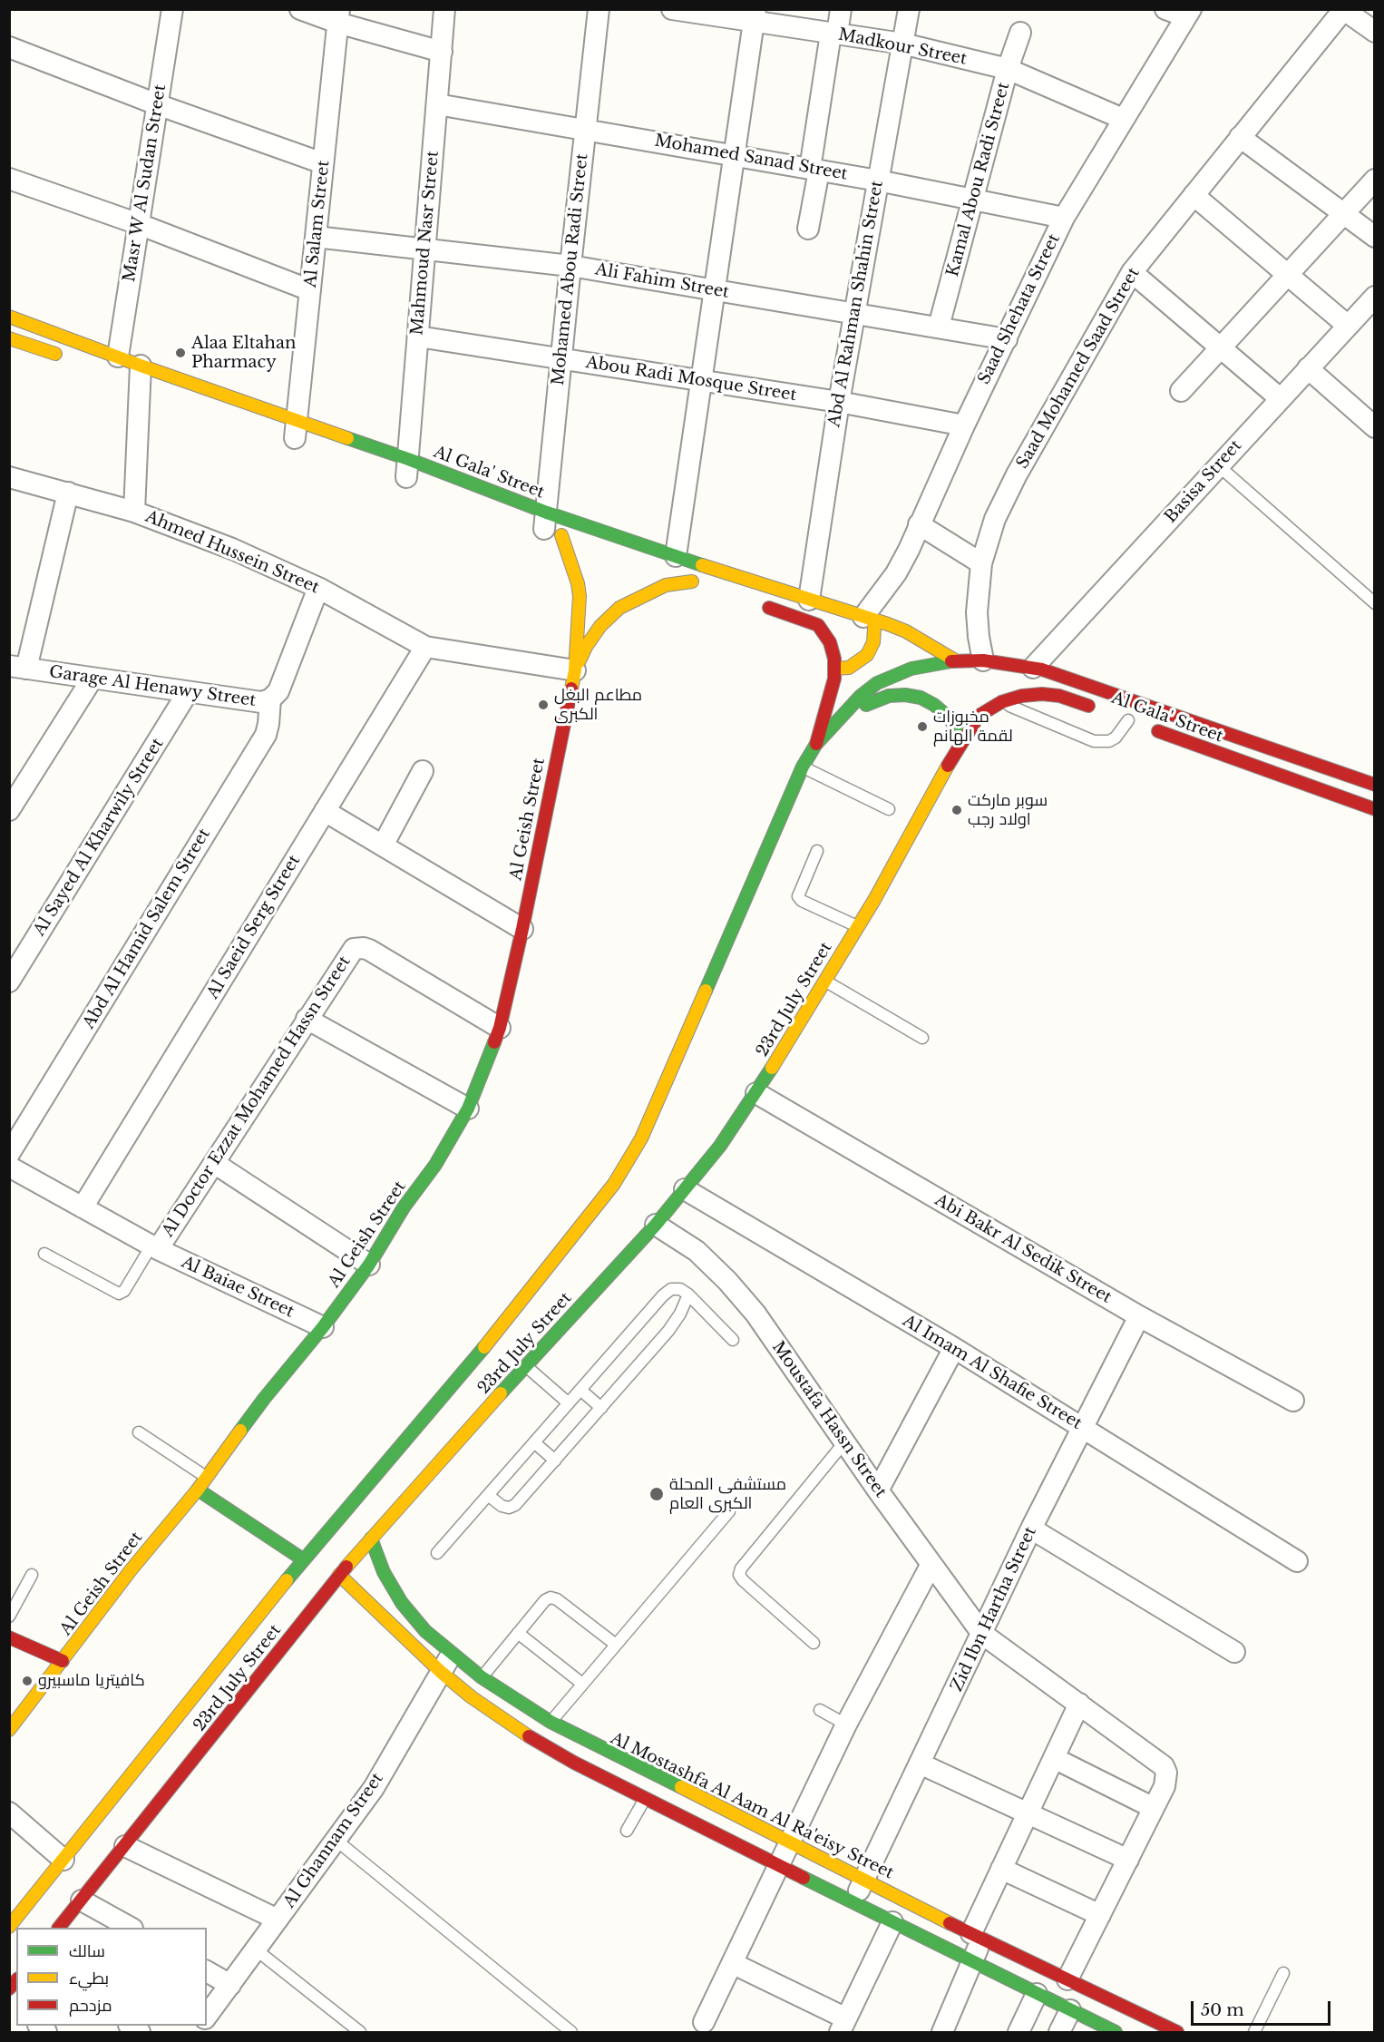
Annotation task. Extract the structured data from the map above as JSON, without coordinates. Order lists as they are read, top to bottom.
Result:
{
  "streets": {
    "street": [
      "Madkour Street",
      "Mohamed Sanad Street",
      "Kamal Abou Radi Street",
      "Masr W Al Sudan Street",
      "Al Salam Street",
      "Mahmoud Nasr Street",
      "Mohamed Abou Radi Street",
      "Ali Fahim Street",
      "Abd Al Rahman Shahin Street",
      "Saad Shehata Street",
      "Saad Mohamed Saad Street",
      "Abou Radi Mosque Street",
      "Al Gala' Street",
      "Basisa Street",
      "Ahmed Hussein Street",
      "Garage Al Henawy Street",
      "Al Geish Street",
      "Al Sayed Al Kharwily Street",
      "Al Saeid Serg Street",
      "Abd Al Hamid Salem Street",
      "23rd July Street",
      "Al Doctor Ezzat Mohamed Hassn Street",
      "Abi Bakr Al Sedik Street",
      "Al Baiae Street",
      "Al Imam Al Shafie Street",
      "Moustafa Hassn Street",
      "Zid Ibn Hartha Street",
      "Al Mostashfa Al Aam Al Ra'eisy Street",
      "Al Ghannam Street"
    ]
  },
  "crossings": [
    ["Madkour Street", "Kamal Abou Radi Street"],
    ["Madkour Street", "Abd Al Rahman Shahin Street"],
    ["Madkour Street", "Saad Shehata Street"],
    ["Mohamed Sanad Street", "Kamal Abou Radi Street"],
    ["Mohamed Sanad Street", "Mahmoud Nasr Street"],
    ["Mohamed Sanad Street", "Mohamed Abou Radi Street"],
    ["Mohamed Sanad Street", "Abd Al Rahman Shahin Street"],
    ["Mohamed Sanad Street", "Saad Shehata Street"],
    ["Kamal Abou Radi Street", "Ali Fahim Street"],
    ["Masr W Al Sudan Street", "Al Gala' Street"],
    ["Al Salam Street", "Ali Fahim Street"],
    ["Al Salam Street", "Al Gala' Street"],
    ["Mahmoud Nasr Street", "Ali Fahim Street"],
    ["Mahmoud Nasr Street", "Abou Radi Mosque Street"],
    ["Mahmoud Nasr Street", "Al Gala' Street"],
    ["Mohamed Abou Radi Street", "Ali Fahim Street"],
    ["Mohamed Abou Radi Street", "Abou Radi Mosque Street"],
    ["Mohamed Abou Radi Street", "Al Gala' Street"],
    ["Mohamed Abou Radi Street", "Al Geish Street"],
    ["Ali Fahim Street", "Abd Al Rahman Shahin Street"],
    ["Ali Fahim Street", "Saad Shehata Street"],
    ["Abd Al Rahman Shahin Street", "Abou Radi Mosque Street"],
    ["Abd Al Rahman Shahin Street", "Al Gala' Street"],
    ["Saad Shehata Street", "Abou Radi Mosque Street"],
    ["Saad Shehata Street", "Al Gala' Street"],
    ["Saad Mohamed Saad Street", "Al Gala' Street"],
    ["Al Gala' Street", "Basisa Street"],
    ["Al Gala' Street", "Al Geish Street"],
    ["Al Gala' Street", "23rd July Street"],
    ["Ahmed Hussein Street", "Garage Al Henawy Street"],
    ["Ahmed Hussein Street", "Al Geish Street"],
    ["Ahmed Hussein Street", "Al Saeid Serg Street"],
    ["Garage Al Henawy Street", "Al Sayed Al Kharwily Street"],
    ["Garage Al Henawy Street", "Abd Al Hamid Salem Street"],
    ["Al Geish Street", "Al Doctor Ezzat Mohamed Hassn Street"],
    ["Al Geish Street", "Al Baiae Street"],
    ["Al Saeid Serg Street", "Al Baiae Street"],
    ["23rd July Street", "Abi Bakr Al Sedik Street"],
    ["23rd July Street", "Al Imam Al Shafie Street"],
    ["23rd July Street", "Moustafa Hassn Street"],
    ["23rd July Street", "Al Mostashfa Al Aam Al Ra'eisy Street"],
    ["Al Doctor Ezzat Mohamed Hassn Street", "Al Baiae Street"],
    ["Abi Bakr Al Sedik Street", "Zid Ibn Hartha Street"],
    ["Al Imam Al Shafie Street", "Zid Ibn Hartha Street"],
    ["Moustafa Hassn Street", "Zid Ibn Hartha Street"],
    ["Moustafa Hassn Street", "Al Mostashfa Al Aam Al Ra'eisy Street"],
    ["Zid Ibn Hartha Street", "Al Mostashfa Al Aam Al Ra'eisy Street"],
    ["Al Mostashfa Al Aam Al Ra'eisy Street", "Al Ghannam Street"]
  ],
  "places": [
    "Alaa Eltahan Pharmacy",
    "مطاعم البغل الكبرى",
    "مخبوزات لقمة الهانم",
    "سوبر ماركت اولاد رجب",
    "مستشفى المحلة الكبرى العام",
    "كافيتريا ماسبيرو"
  ],
  "legend": ["سالك", "بطيء", "مزدحم"],
  "scale_bar": "50 m"
}
